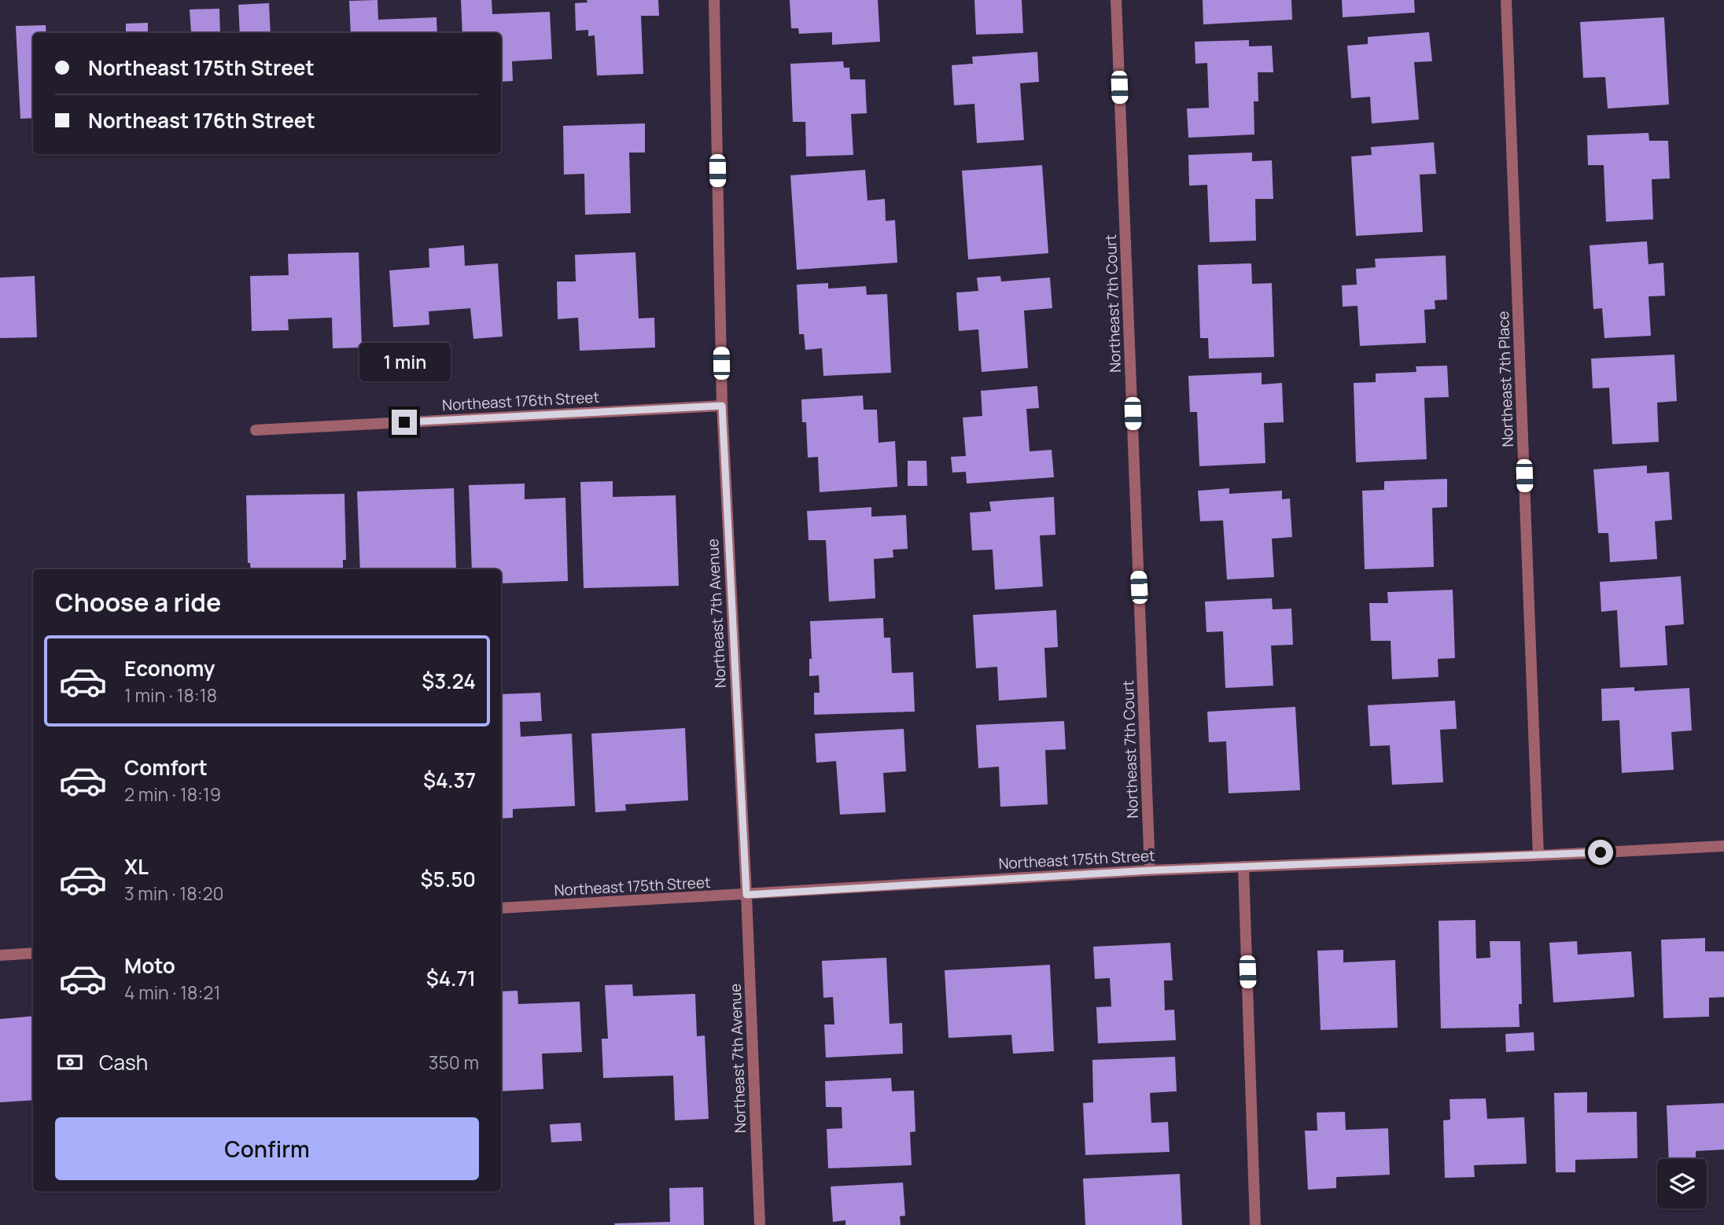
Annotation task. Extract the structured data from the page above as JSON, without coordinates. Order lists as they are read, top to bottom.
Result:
{
  "streets": {
    "street": [
      "Northeast 7th Court",
      "Northeast 7th Place",
      "Northeast 176th Street",
      "Northeast 7th Avenue",
      "Northeast 175th Street"
    ]
  },
  "crossings": [
    ["Northeast 7th Court", "Northeast 175th Street"],
    ["Northeast 7th Place", "Northeast 175th Street"],
    ["Northeast 176th Street", "Northeast 7th Avenue"],
    ["Northeast 7th Avenue", "Northeast 175th Street"]
  ],
  "page": {
    "banner": ["Northeast 175th Street", "Northeast 176th Street"],
    "bubble": "1 min",
    "heading": "Choose a ride",
    "list": [
      {
        "name": "Economy",
        "note": "1 min · 18:18",
        "value": "$3.24"
      },
      {
        "name": "Comfort",
        "note": "2 min · 18:19",
        "value": "$4.37"
      },
      {
        "name": "XL",
        "note": "3 min · 18:20",
        "value": "$5.50"
      },
      {
        "name": "Moto",
        "note": "4 min · 18:21",
        "value": "$4.71"
      }
    ],
    "pay": ["Cash", "350 m"],
    "buttons": "Confirm"
  }
}
